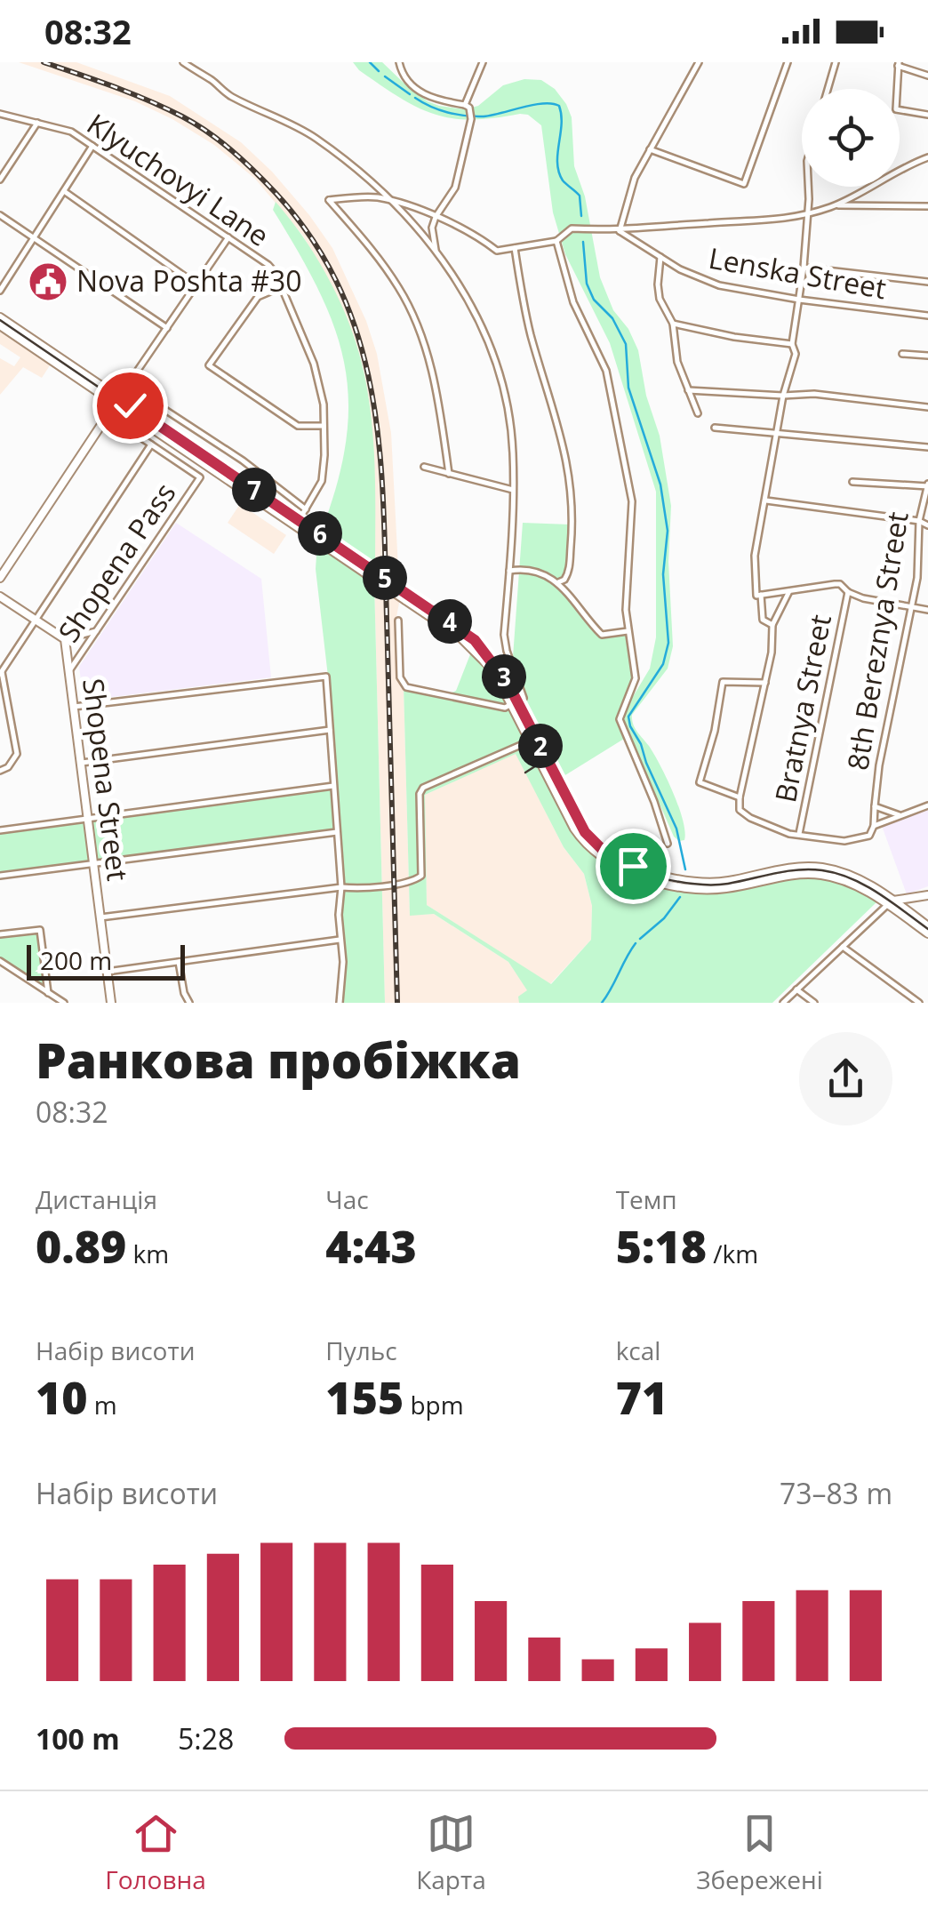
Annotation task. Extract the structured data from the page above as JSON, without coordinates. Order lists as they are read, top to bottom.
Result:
{
  "streets": {
    "main road": ["Shopena Street"],
    "street": [
      "Klyuchovyi Lane",
      "Lenska Street",
      "Shopena Pass",
      "8th Bereznya Street",
      "Bratnya Street"
    ]
  },
  "crossings": [
    ["Shopena Pass", "Shopena Street"]
  ],
  "places": {
    "public building": ["Nova Poshta #30"]
  },
  "scale_bar": "200 m",
  "page": {
    "status": "08:32",
    "pins": [
      "7",
      "6",
      "5",
      "4",
      "3",
      "2"
    ],
    "scale": "200 m",
    "heading": ["Ранкова пробіжка", "08:32"],
    "stats": [
      ["Дистанція", "0.89 km"],
      ["Час", "4:43"],
      ["Темп", "5:18 /km"],
      ["Набір висоти", "10 m"],
      ["Пульс", "155 bpm"],
      ["kcal", "71"]
    ],
    "chart": ["Набір висоти", "73–83 m"],
    "list": [
      {
        "name": "100 m",
        "note": "5:28"
      }
    ],
    "tabs": ["Головна", "Карта", "Збережені"]
  }
}
